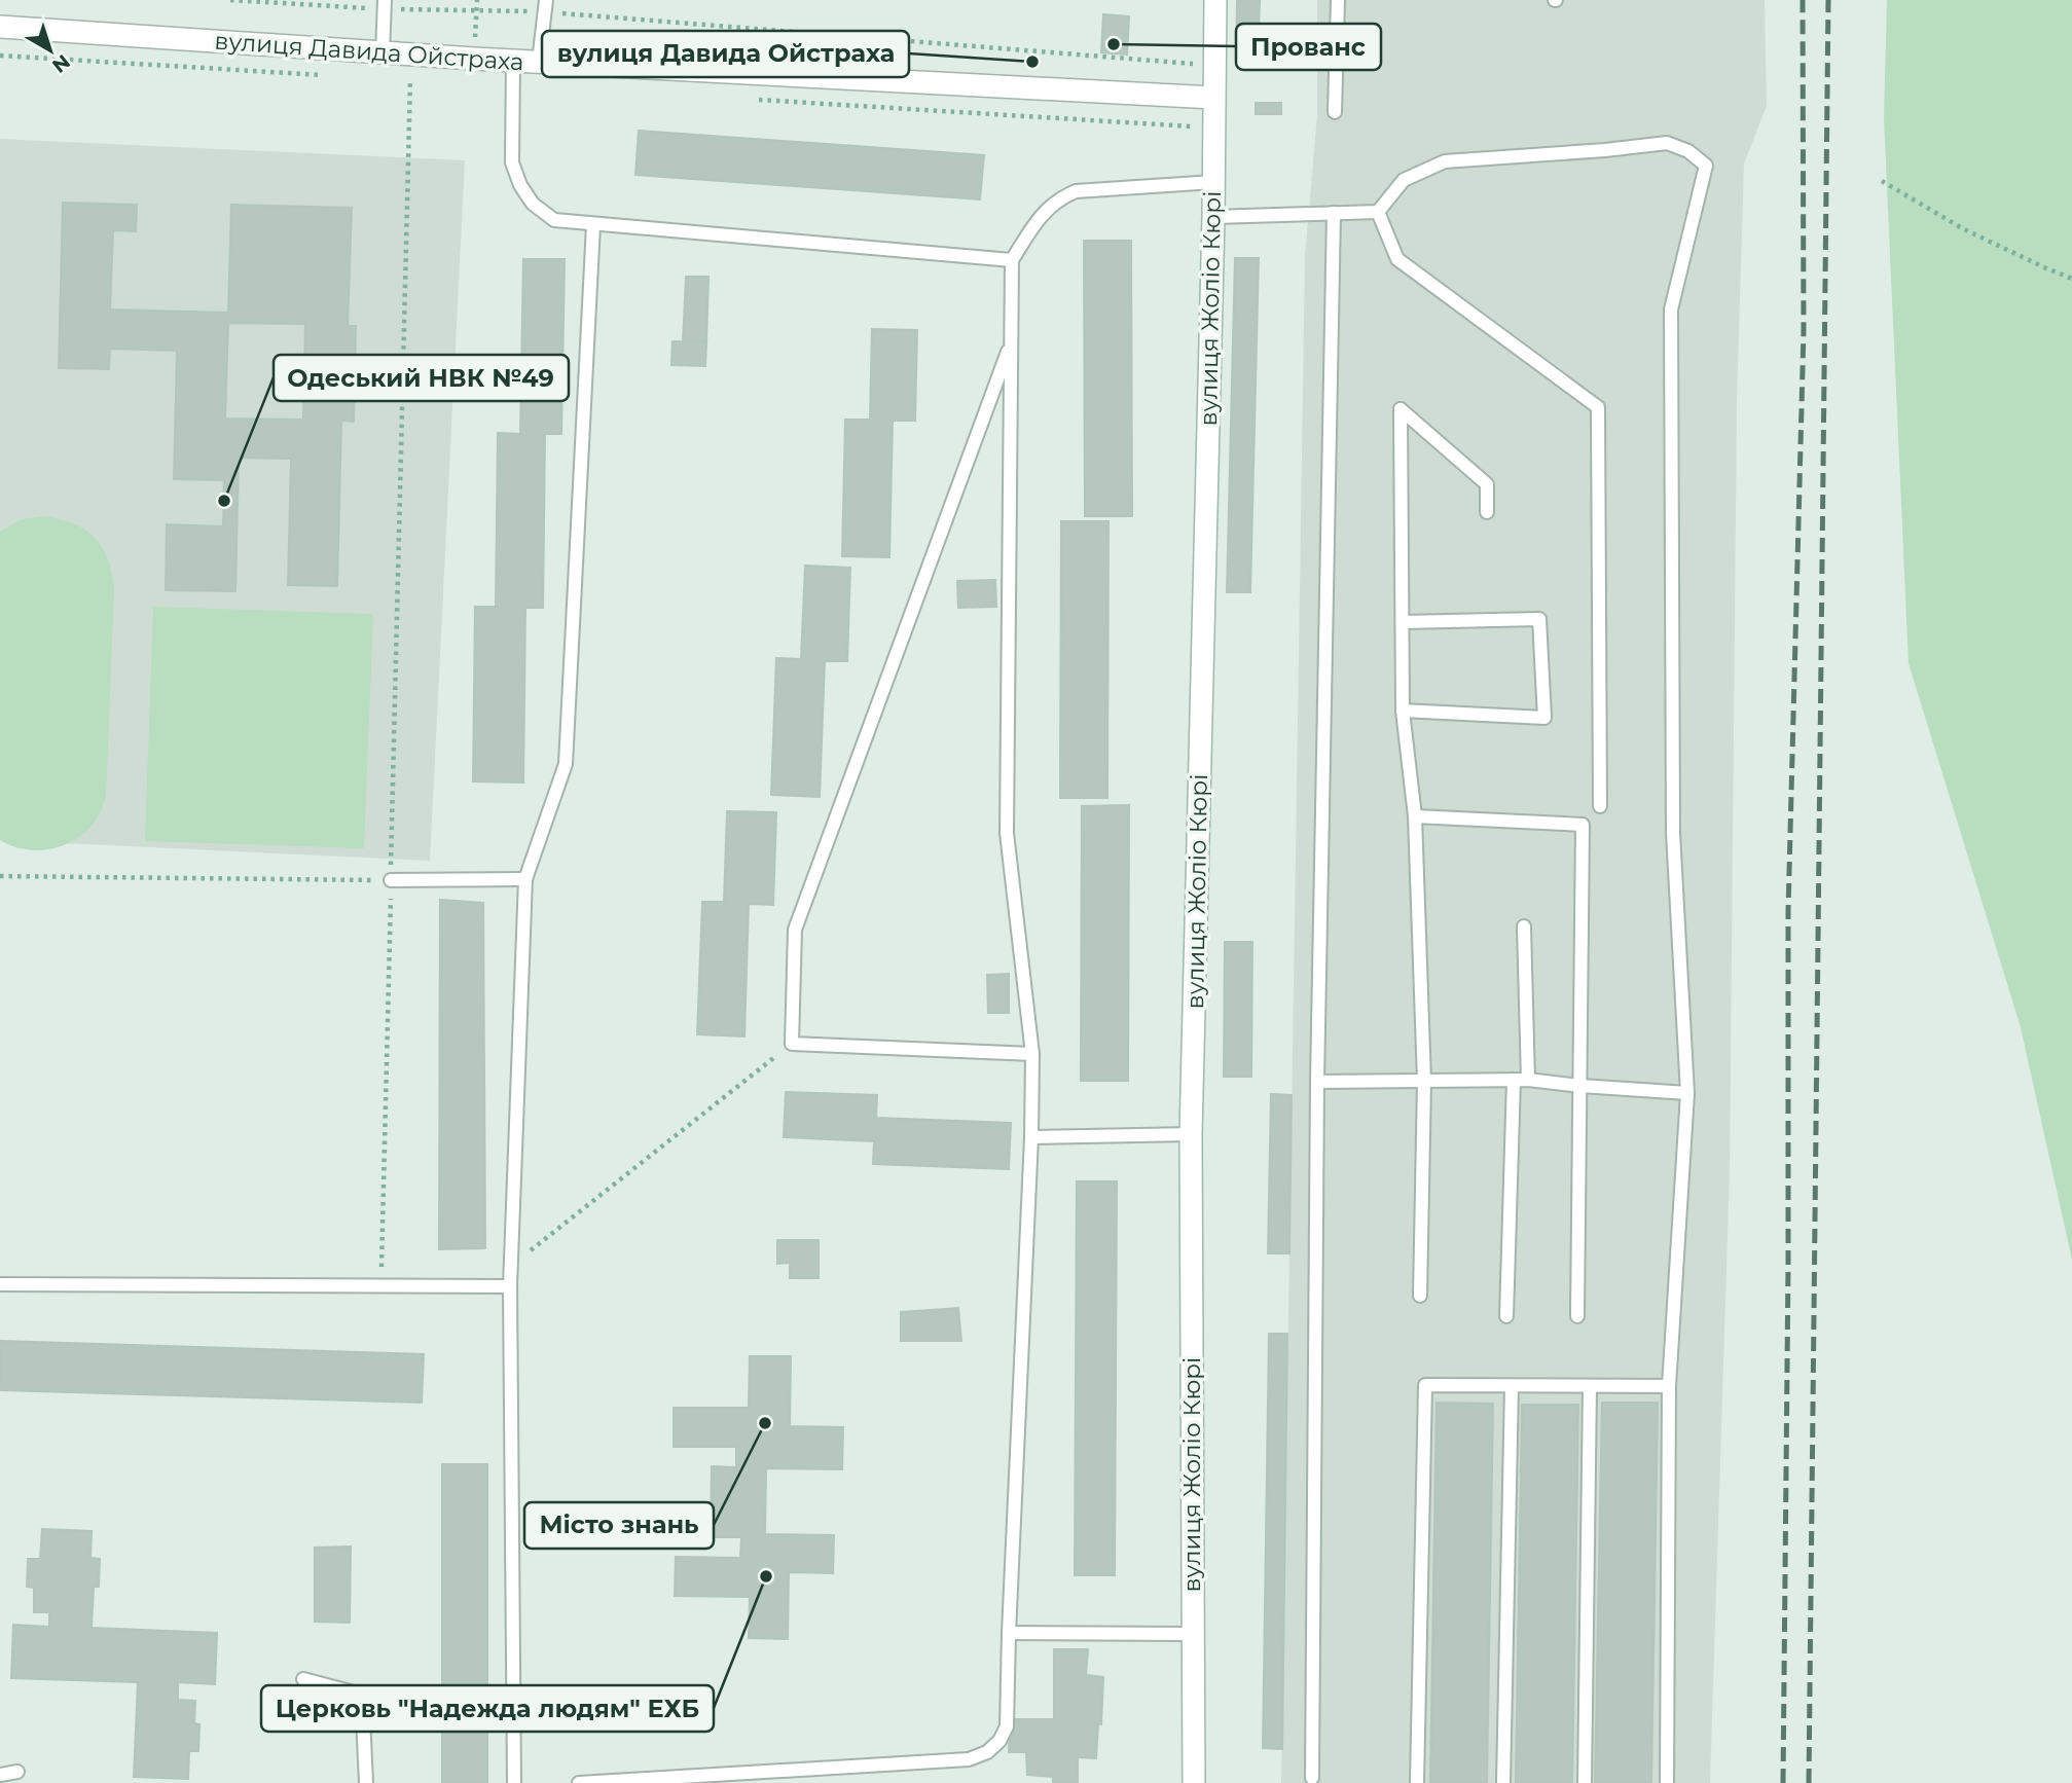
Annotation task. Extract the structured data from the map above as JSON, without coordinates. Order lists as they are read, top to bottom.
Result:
{
  "streets": {
    "street": ["вулиця Давида Ойстраха", "вулиця Жоліо Кюрі"]
  },
  "crossings": [
    ["вулиця Давида Ойстраха", "вулиця Жоліо Кюрі"]
  ],
  "places": [
    "Прованс",
    "вулиця Давида Ойстраха",
    "Одеський НВК №49",
    "Місто знань",
    "Церковь \"Надежда людям\" ЕХБ"
  ],
  "north": "bottom right"
}
